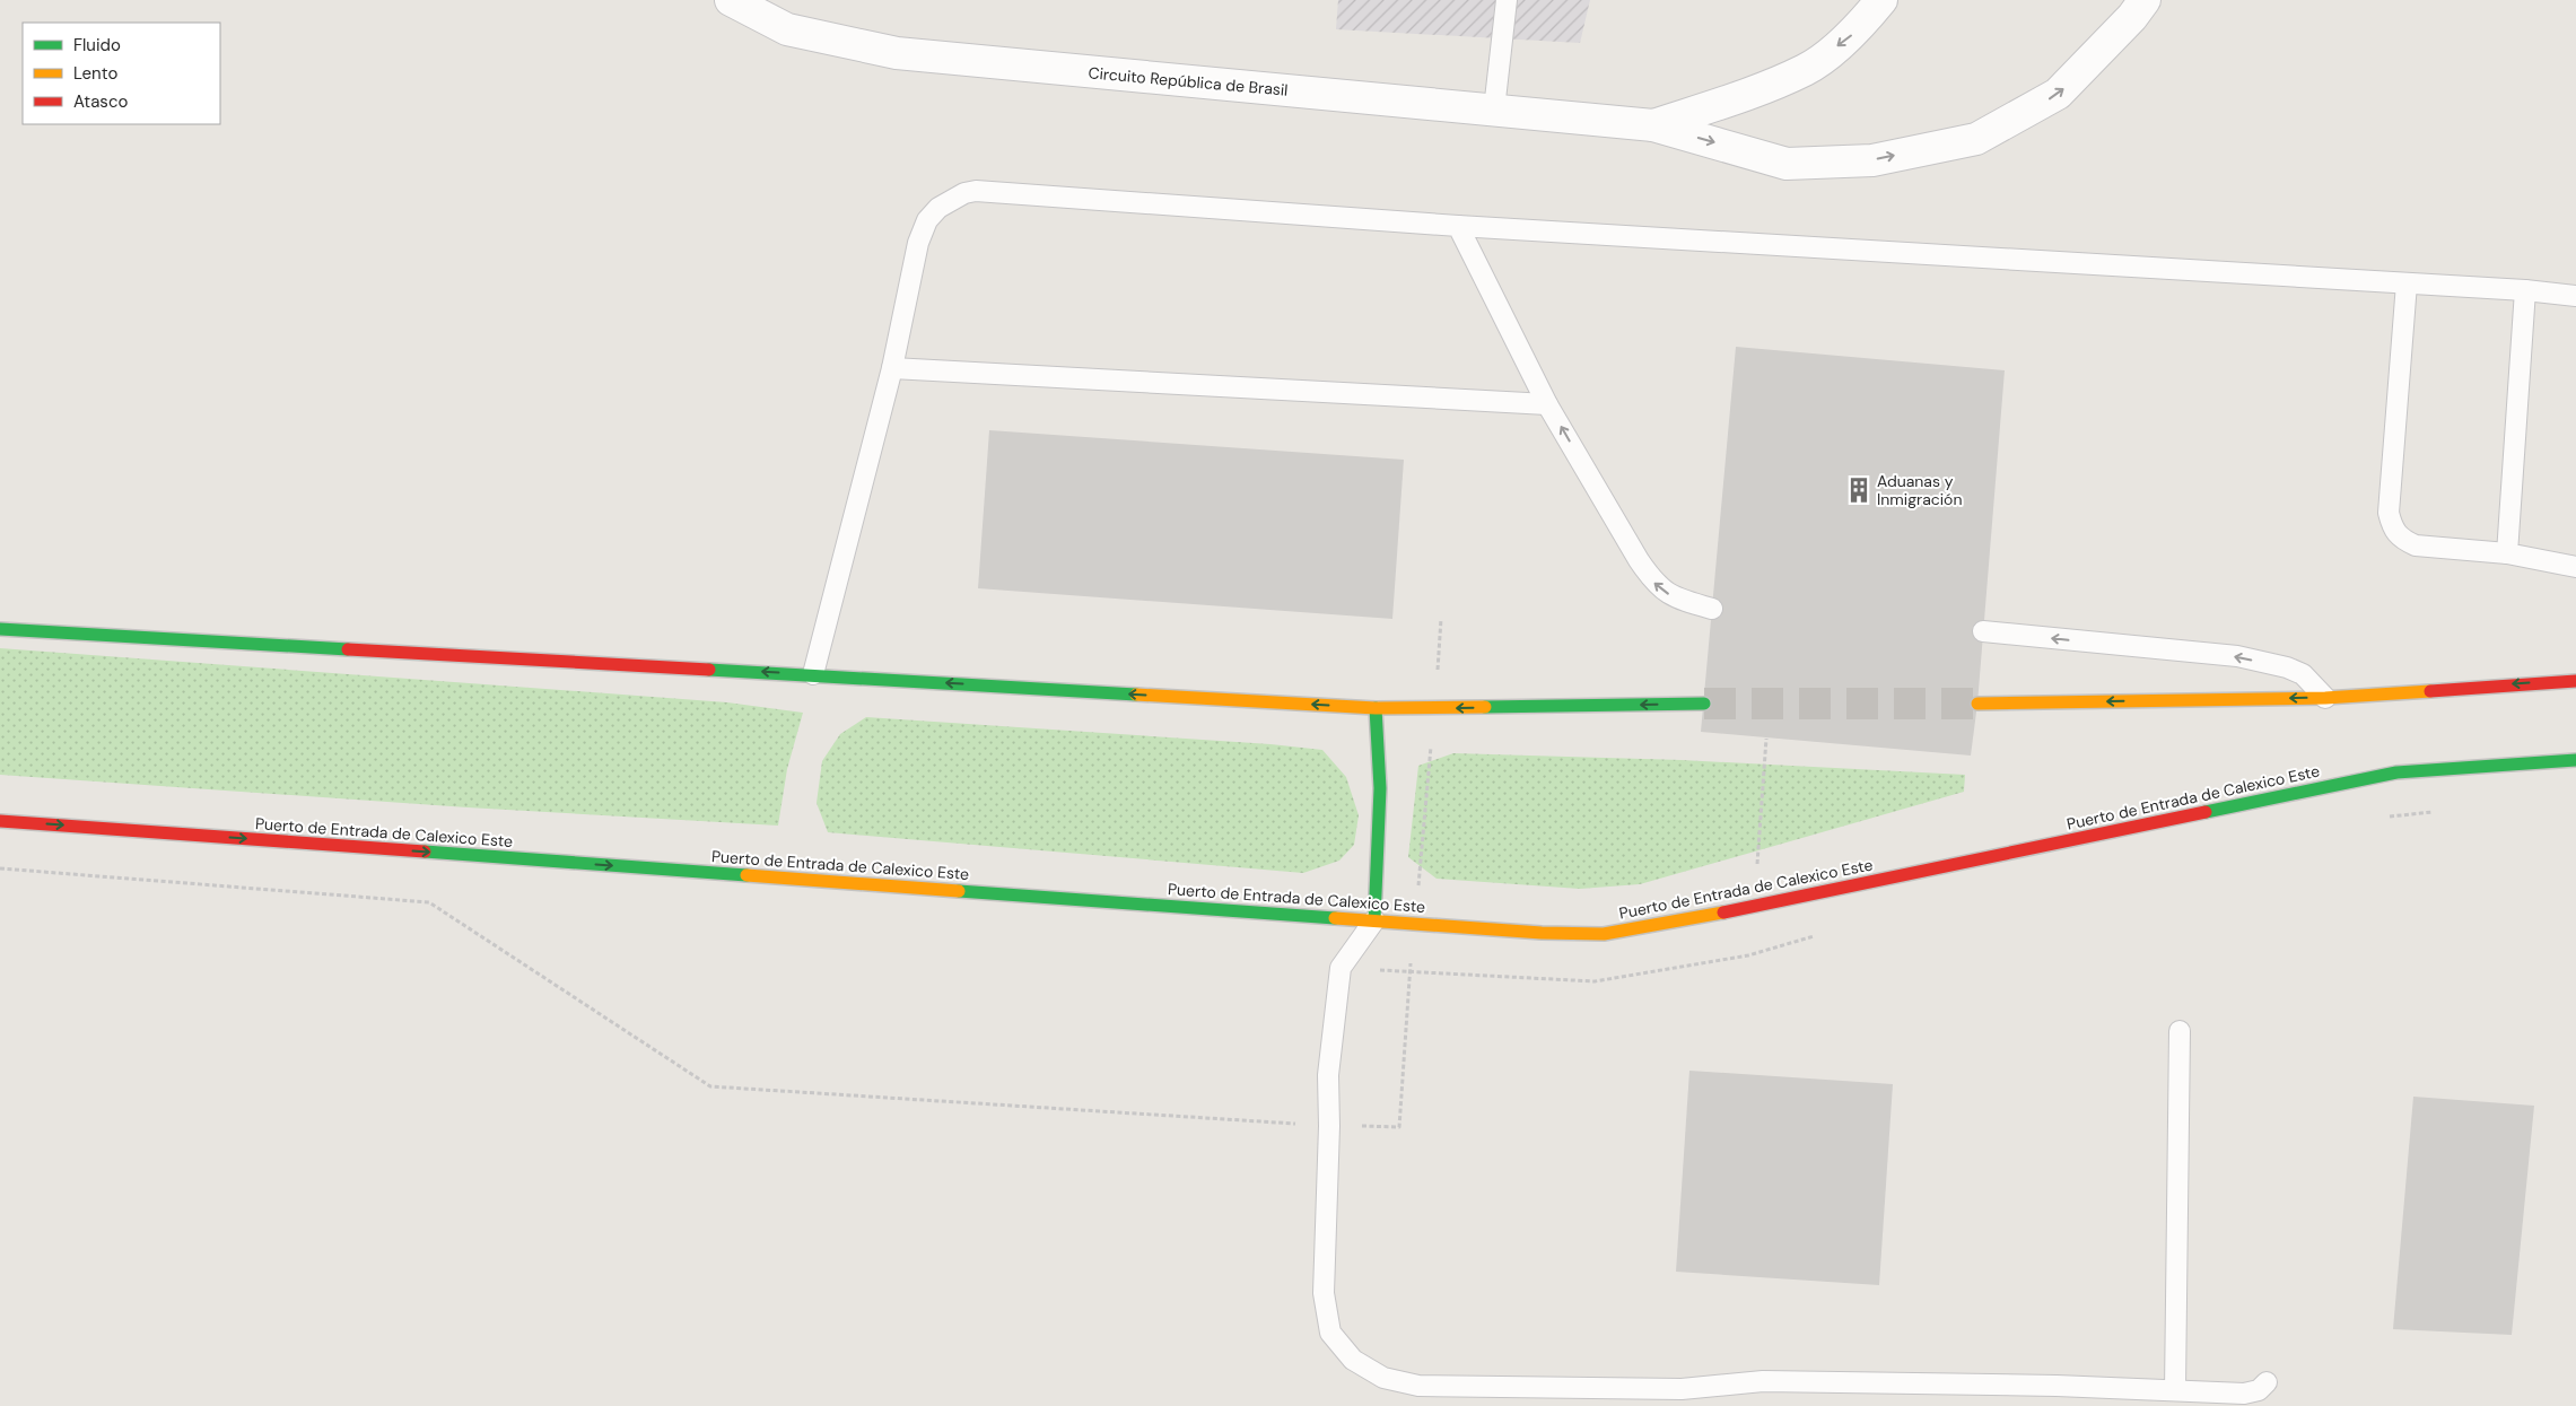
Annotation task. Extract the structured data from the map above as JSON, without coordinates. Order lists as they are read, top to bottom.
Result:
{
  "streets": {
    "main road": ["Puerto de Entrada de Calexico Este"],
    "street": ["Circuito República de Brasil"]
  },
  "one_way": ["Puerto de Entrada de Calexico Este"],
  "places": {
    "building": ["Aduanas y Inmigración"]
  },
  "legend": ["Fluido", "Lento", "Atasco"]
}
